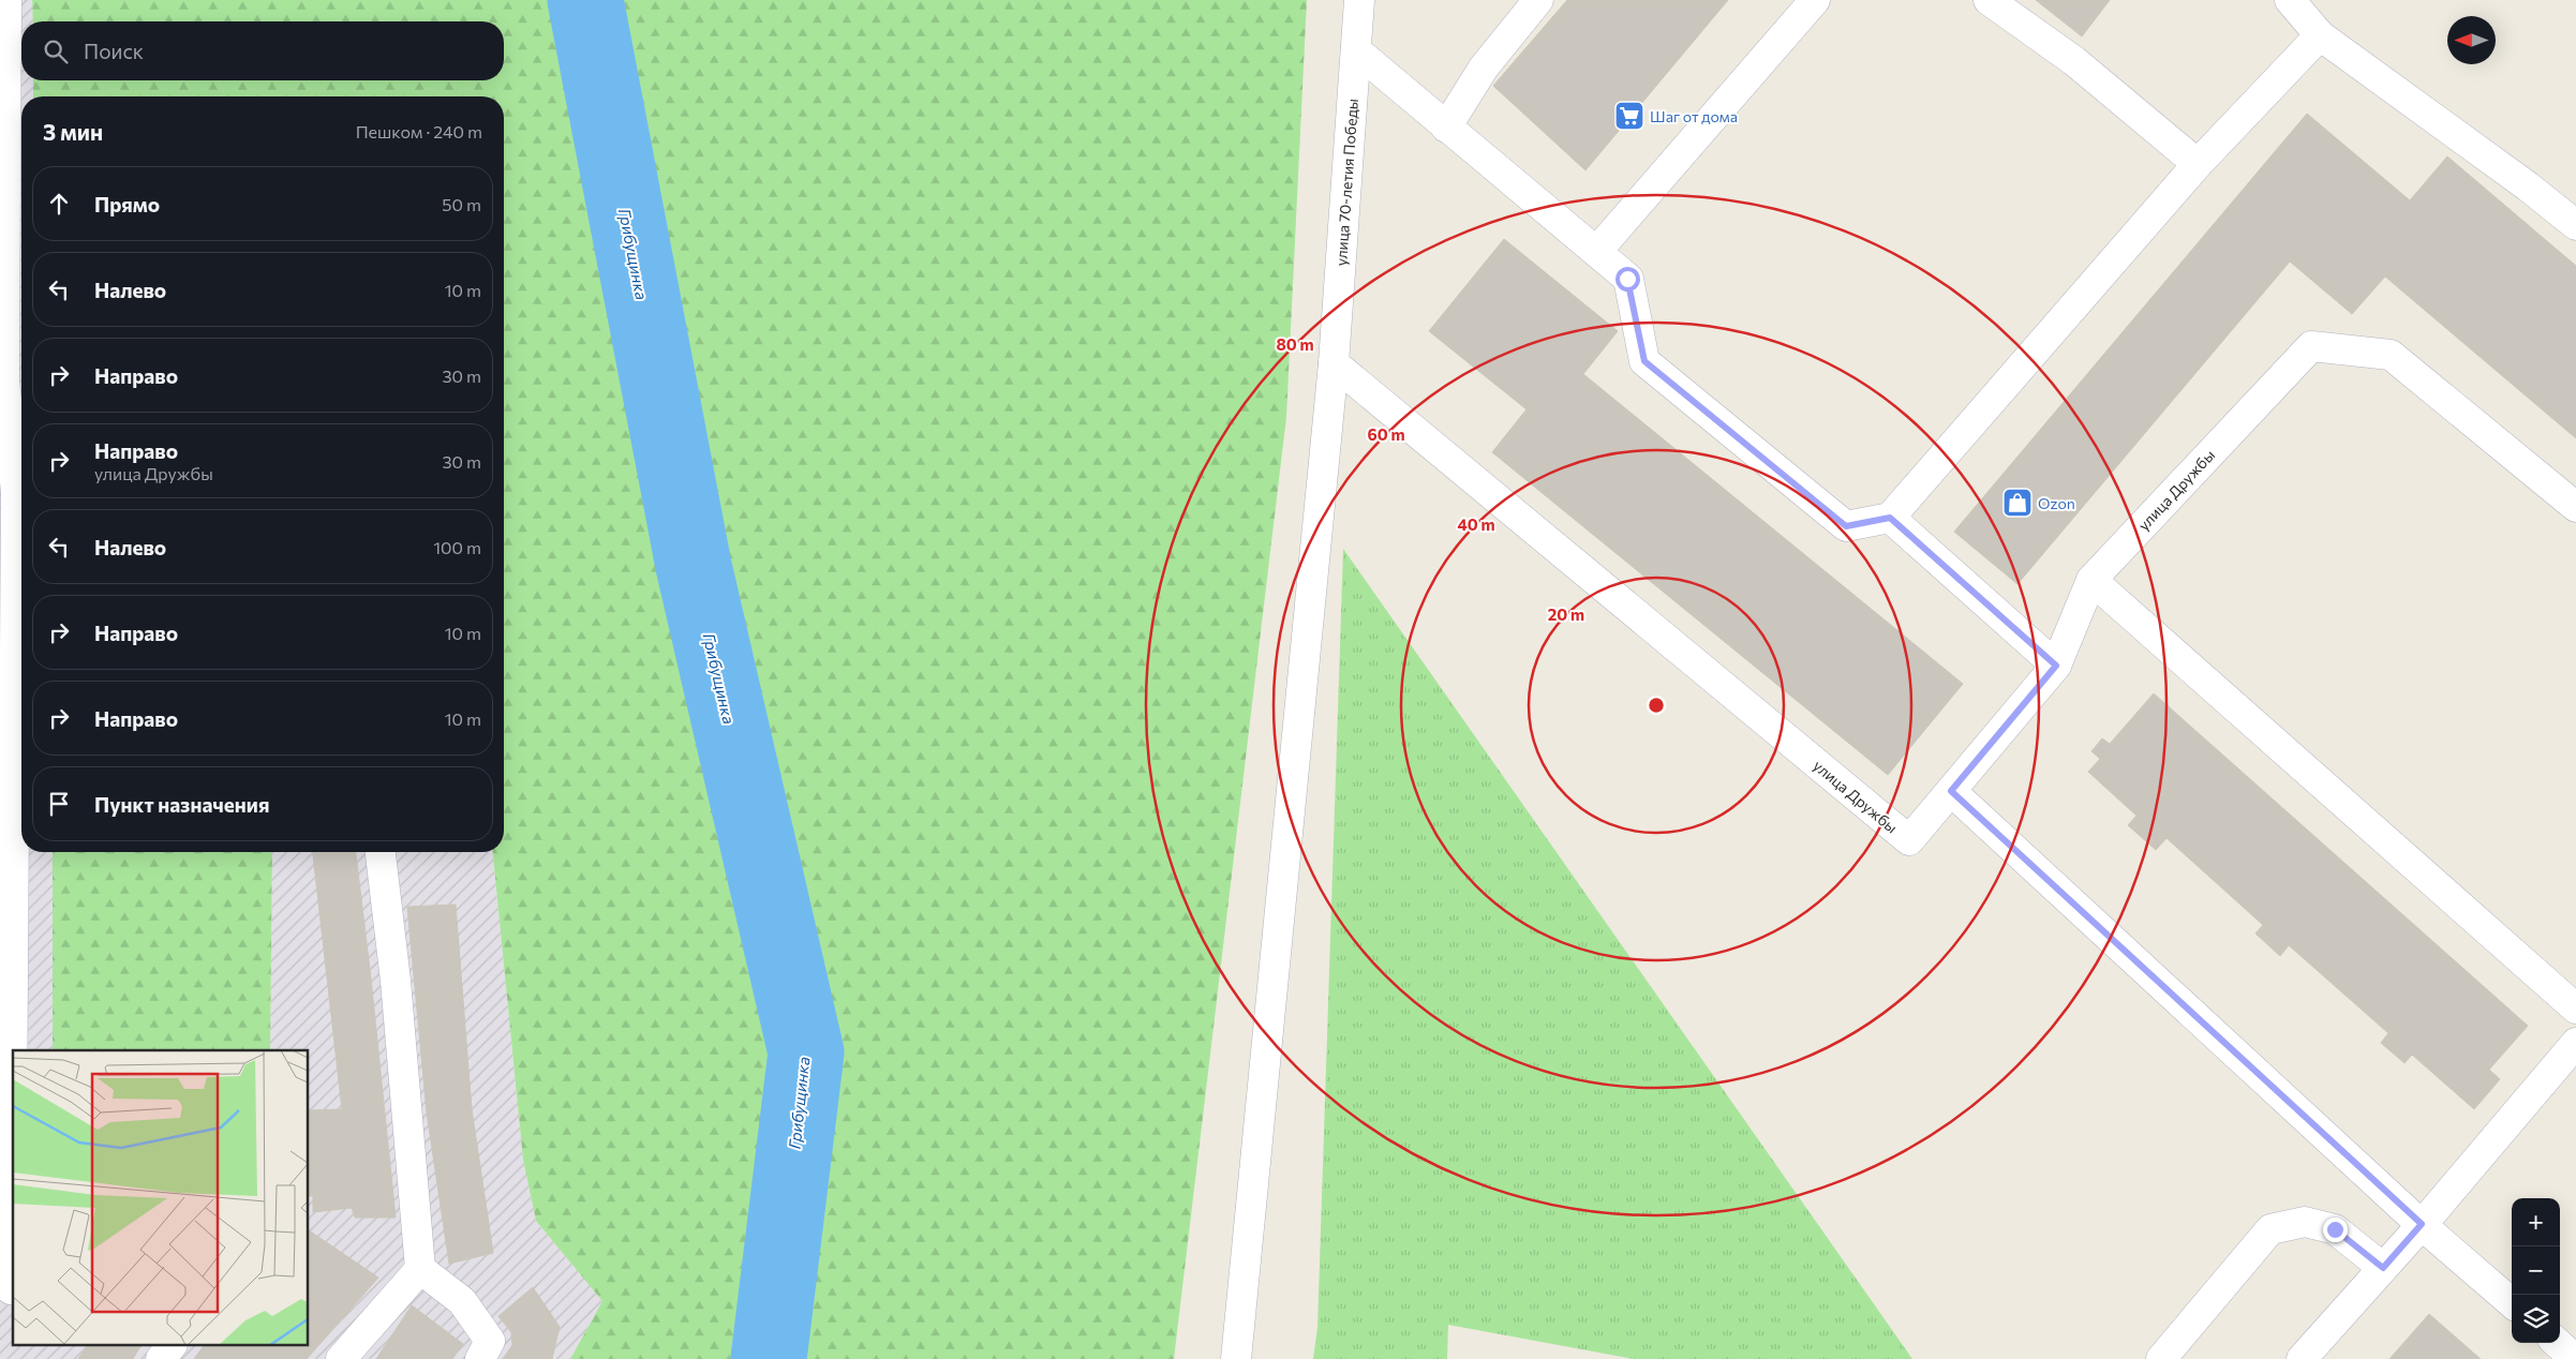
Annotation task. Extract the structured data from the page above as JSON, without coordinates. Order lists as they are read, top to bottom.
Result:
{
  "streets": {
    "street": ["улица 70-летия Победы", "улица Дружбы"]
  },
  "crossings": [
    ["улица 70-летия Победы", "улица Дружбы"]
  ],
  "water": ["Грибущинка"],
  "places": {
    "supermarket": ["Шаг от дома"],
    "shop": ["Ozon"]
  },
  "north": "left",
  "page": {
    "search": "Поиск",
    "heading": ["3 мин", "Пешком · 240 m"],
    "list": [
      ["Прямо", "50 m"],
      ["Налево", "10 m"],
      ["Направо", "30 m"],
      ["Направо", "улица Дружбы", "30 m"],
      ["Налево", "100 m"],
      ["Направо", "10 m"],
      ["Направо", "10 m"],
      "Пункт назначения"
    ],
    "map_buttons": ["+", "−"]
  },
  "rings": [
    "80 m",
    "60 m",
    "40 m",
    "20 m"
  ]
}
